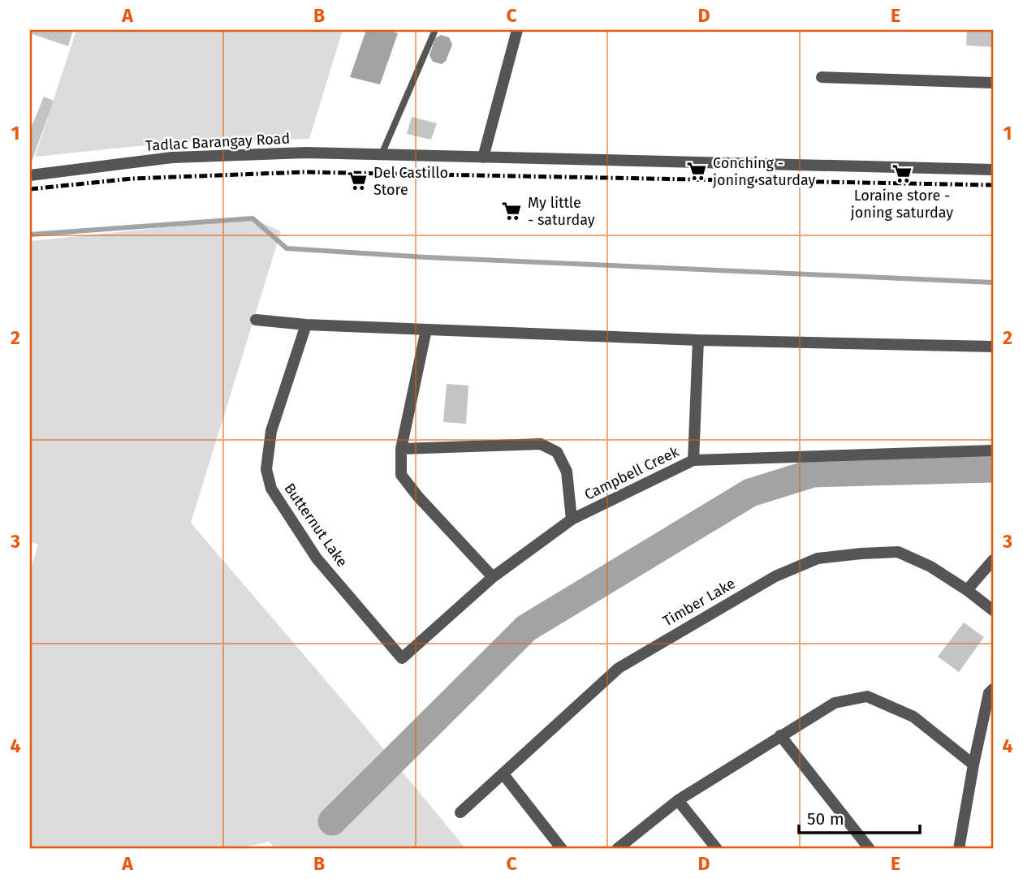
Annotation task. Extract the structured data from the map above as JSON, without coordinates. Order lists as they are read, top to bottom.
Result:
{
  "streets": {
    "street": [
      "Tadlac Barangay Road",
      "Campbell Creek",
      "Butternut Lake",
      "Timber Lake"
    ]
  },
  "crossings": [
    ["Campbell Creek", "Butternut Lake"]
  ],
  "places": {
    "supermarket": [
      "Conching - joning saturday",
      "Loraine store - joning saturday",
      "Del Castillo Store",
      "My little - saturday"
    ]
  },
  "scale_bar": "50 m",
  "grid": {
    "columns": [
      "A",
      "B",
      "C",
      "D",
      "E"
    ],
    "rows": [
      "1",
      "2",
      "3",
      "4"
    ]
  }
}
